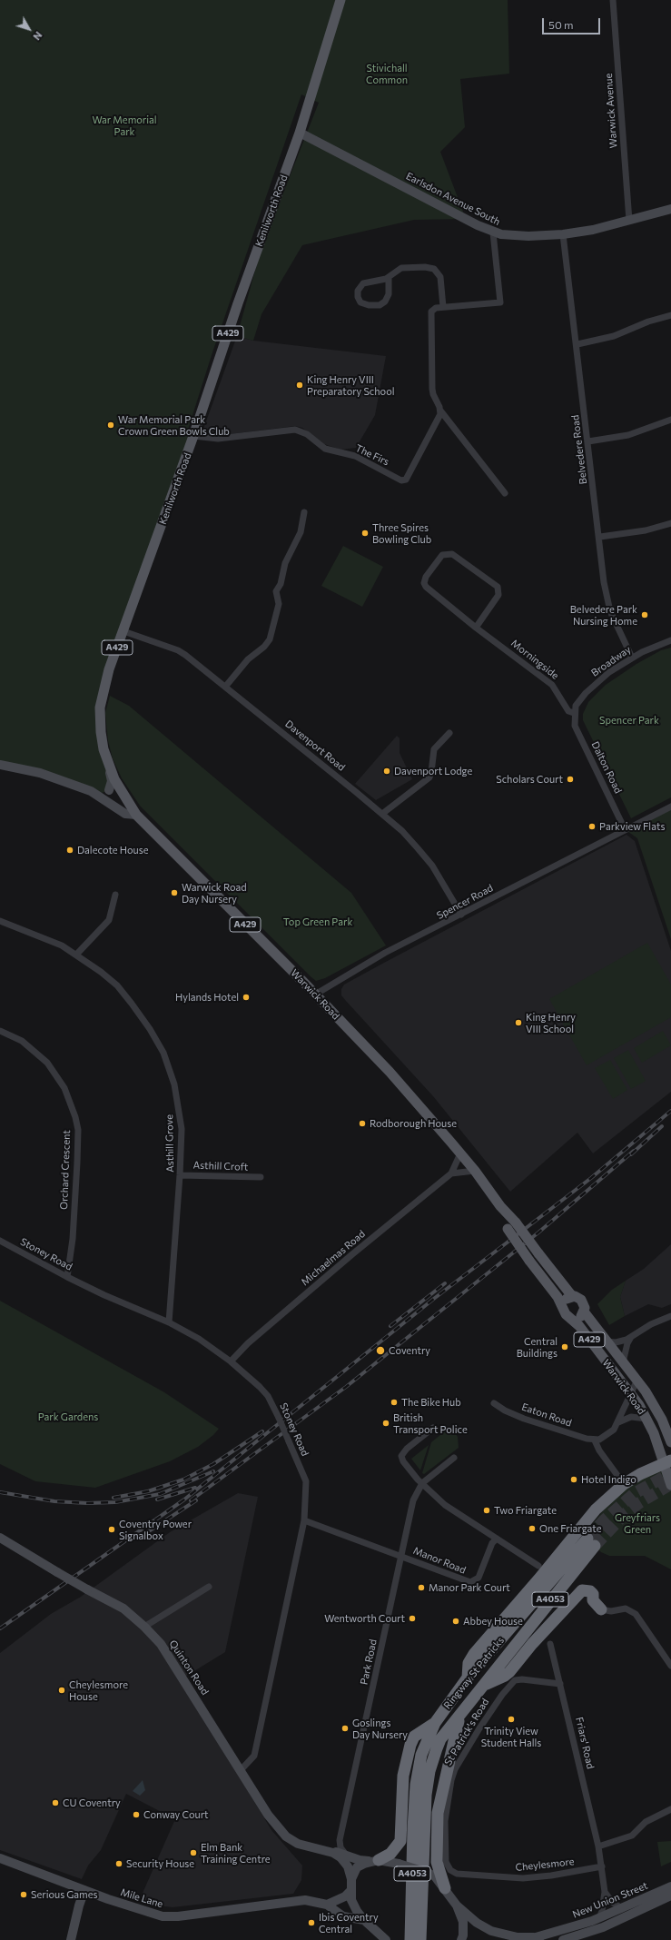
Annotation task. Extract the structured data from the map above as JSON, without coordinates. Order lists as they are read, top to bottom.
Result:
{
  "streets": {
    "highway": ["A4053", "Ringway St Patricks"],
    "main road": ["Kenilworth Road", "A429", "Warwick Road"],
    "street": [
      "Warwick Avenue",
      "Earlsdon Avenue South",
      "Belvedere Road",
      "The Firs",
      "Morningside",
      "Broadway",
      "Davenport Road",
      "Dalton Road",
      "Spencer Road",
      "Asthill Grove",
      "Asthill Croft",
      "Orchard Crescent",
      "Stoney Road",
      "Michaelmas Road",
      "Eaton Road",
      "Manor Road",
      "Park Road",
      "Quinton Road",
      "St Patrick's Road",
      "Friars' Road",
      "Cheylesmore",
      "Mile Lane",
      "New Union Street"
    ]
  },
  "crossings": [
    ["Warwick Avenue", "Earlsdon Avenue South"],
    ["Earlsdon Avenue South", "Kenilworth Road"],
    ["Earlsdon Avenue South", "Belvedere Road"],
    ["Kenilworth Road", "The Firs"],
    ["Kenilworth Road", "Davenport Road"],
    ["Kenilworth Road", "Warwick Road"],
    ["A429", "Warwick Road"],
    ["Belvedere Road", "Broadway"],
    ["Morningside", "Broadway"],
    ["Morningside", "Dalton Road"],
    ["Broadway", "Dalton Road"],
    ["Davenport Road", "Spencer Road"],
    ["Dalton Road", "Spencer Road"],
    ["Spencer Road", "Warwick Road"],
    ["Warwick Road", "Michaelmas Road"],
    ["Warwick Road", "A4053"],
    ["Asthill Grove", "Asthill Croft"],
    ["Asthill Grove", "Stoney Road"],
    ["Orchard Crescent", "Stoney Road"],
    ["Stoney Road", "Michaelmas Road"],
    ["Stoney Road", "Manor Road"],
    ["Stoney Road", "Quinton Road"],
    ["Manor Road", "Park Road"],
    ["A4053", "Ringway St Patricks"],
    ["Park Road", "Quinton Road"],
    ["St Patrick's Road", "Friars' Road"],
    ["St Patrick's Road", "Cheylesmore"],
    ["Friars' Road", "Cheylesmore"],
    ["Friars' Road", "New Union Street"]
  ],
  "parks": [
    "Stivichall Common",
    "War Memorial Park",
    "Spencer Park",
    "Top Green Park",
    "Park Gardens",
    "Greyfriars Green"
  ],
  "places": [
    "King Henry VIII Preparatory School",
    "War Memorial Park Crown Green Bowls Club",
    "Three Spires Bowling Club",
    "Belvedere Park Nursing Home",
    "Davenport Lodge",
    "Scholars Court",
    "Parkview Flats",
    "Dalecote House",
    "Warwick Road Day Nursery",
    "Hylands Hotel",
    "King Henry VIII School",
    "Rodborough House",
    "Central Buildings",
    "Coventry",
    "The Bike Hub",
    "British Transport Police",
    "Hotel Indigo",
    "Two Friargate",
    "One Friargate",
    "Coventry Power Signalbox",
    "Manor Park Court",
    "Wentworth Court",
    "Abbey House",
    "Cheylesmore House",
    "Trinity View Student Halls",
    "Goslings Day Nursery",
    "CU Coventry",
    "Conway Court",
    "Elm Bank Training Centre",
    "Security House",
    "Serious Games",
    "Ibis Coventry Central"
  ],
  "scale_bar": "50 m",
  "north": "bottom right"
}
